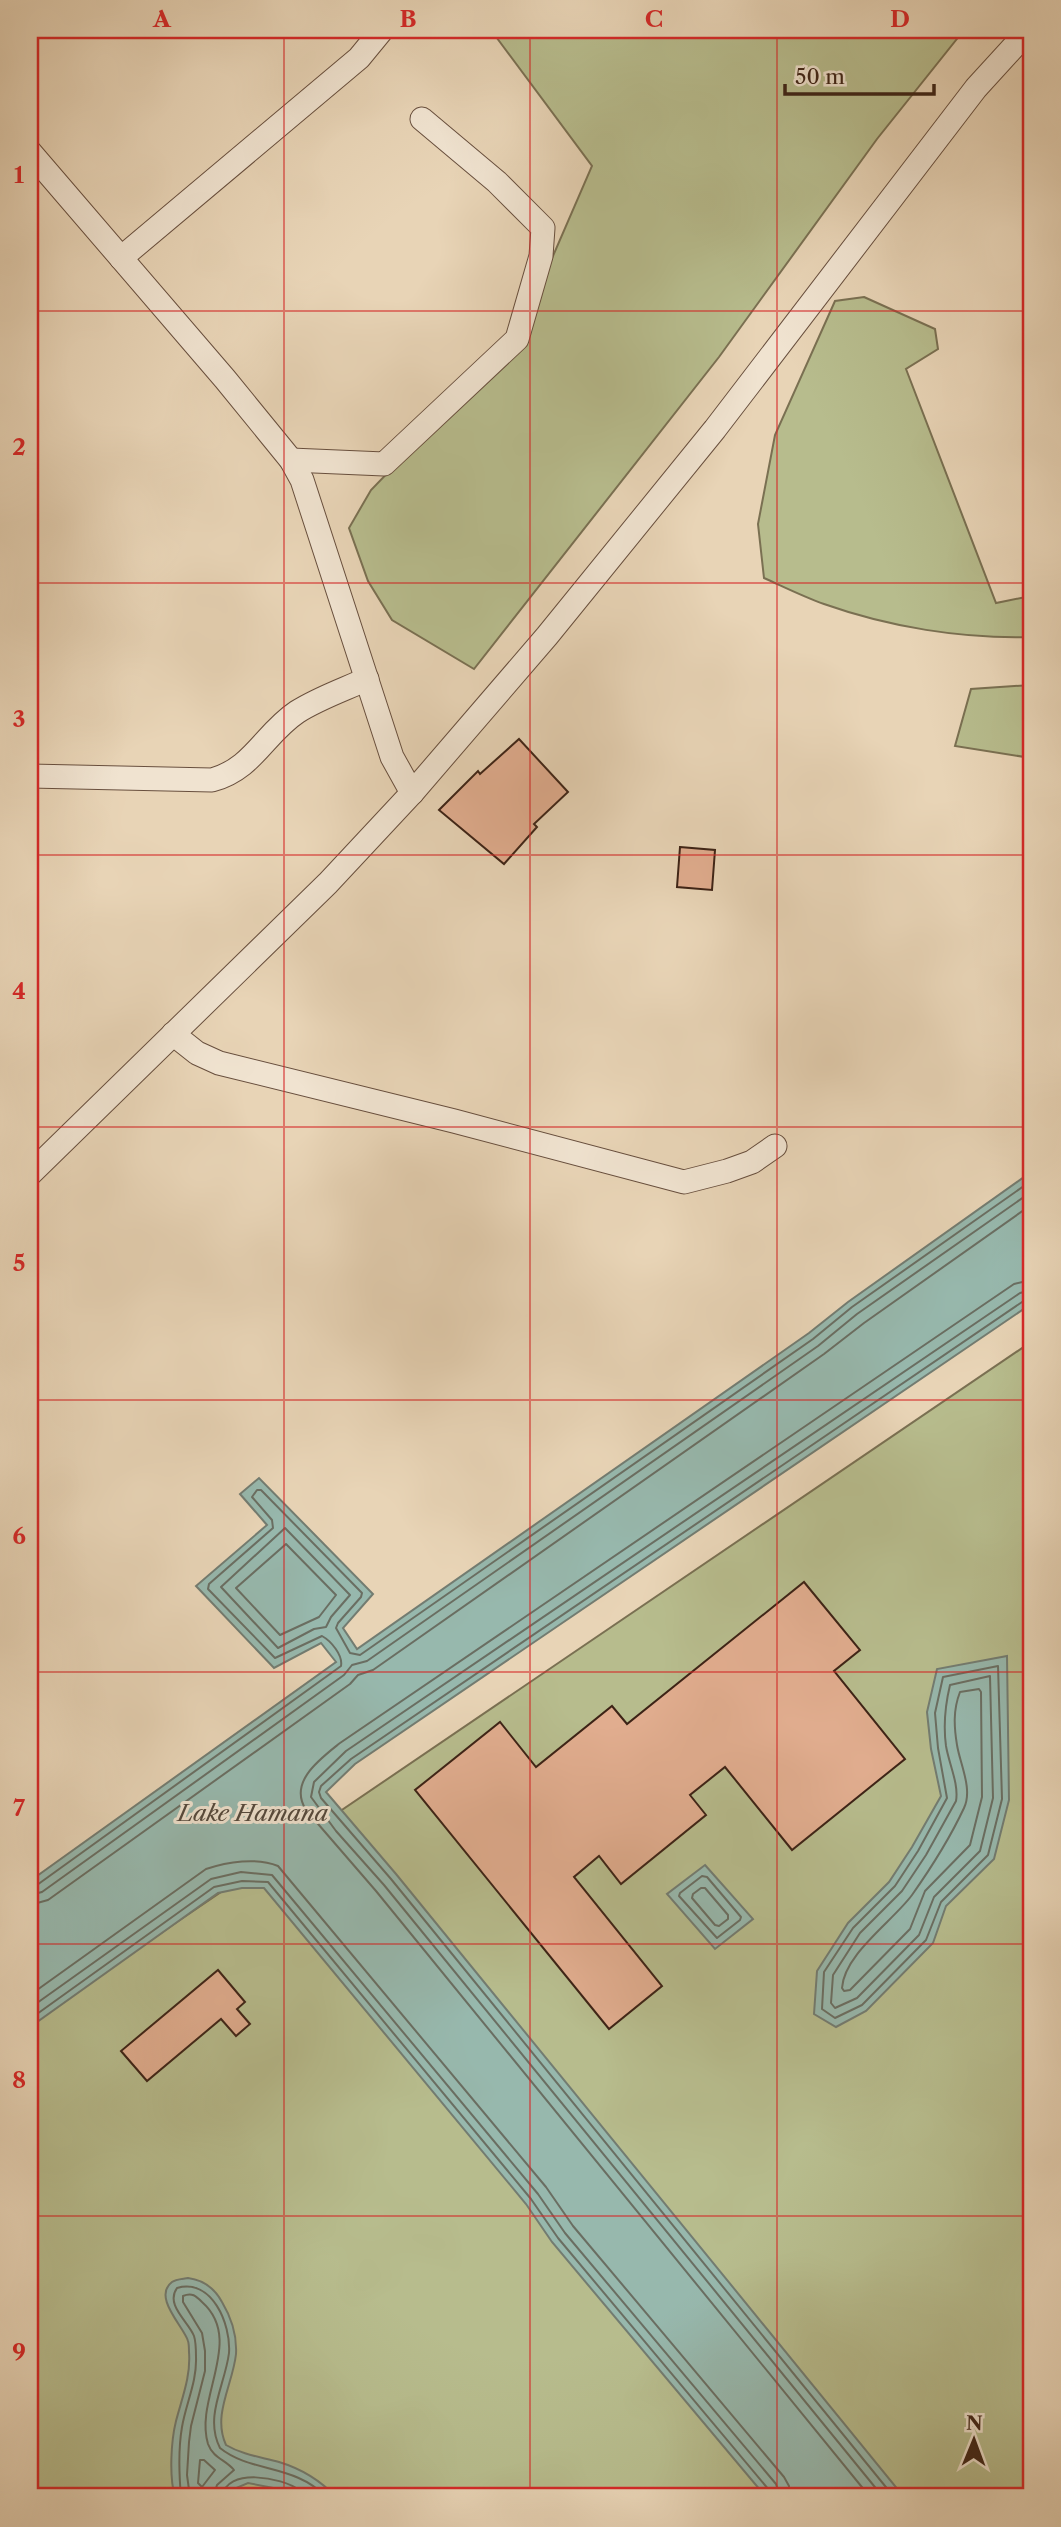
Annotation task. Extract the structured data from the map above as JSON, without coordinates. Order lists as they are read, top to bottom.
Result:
{
  "water": ["Lake Hamana"],
  "scale_bar": "50 m",
  "north": "top",
  "grid": {
    "columns": [
      "A",
      "B",
      "C",
      "D"
    ],
    "rows": [
      "1",
      "2",
      "3",
      "4",
      "5",
      "6",
      "7",
      "8",
      "9"
    ]
  }
}
